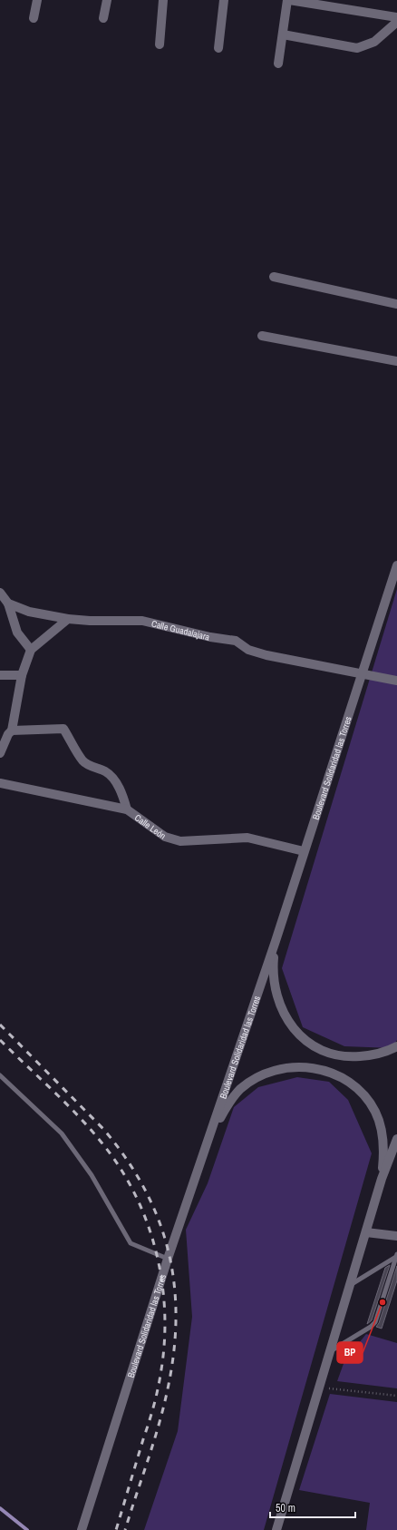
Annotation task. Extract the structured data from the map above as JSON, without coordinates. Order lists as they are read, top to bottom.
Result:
{
  "streets": {
    "main road": ["Calle Guadalajara", "Boulevard Solidaridad las Torres", "Calle León"]
  },
  "crossings": [
    ["Calle Guadalajara", "Boulevard Solidaridad las Torres"],
    ["Boulevard Solidaridad las Torres", "Calle León"]
  ],
  "places": ["BP"],
  "scale_bar": "50 m"
}
